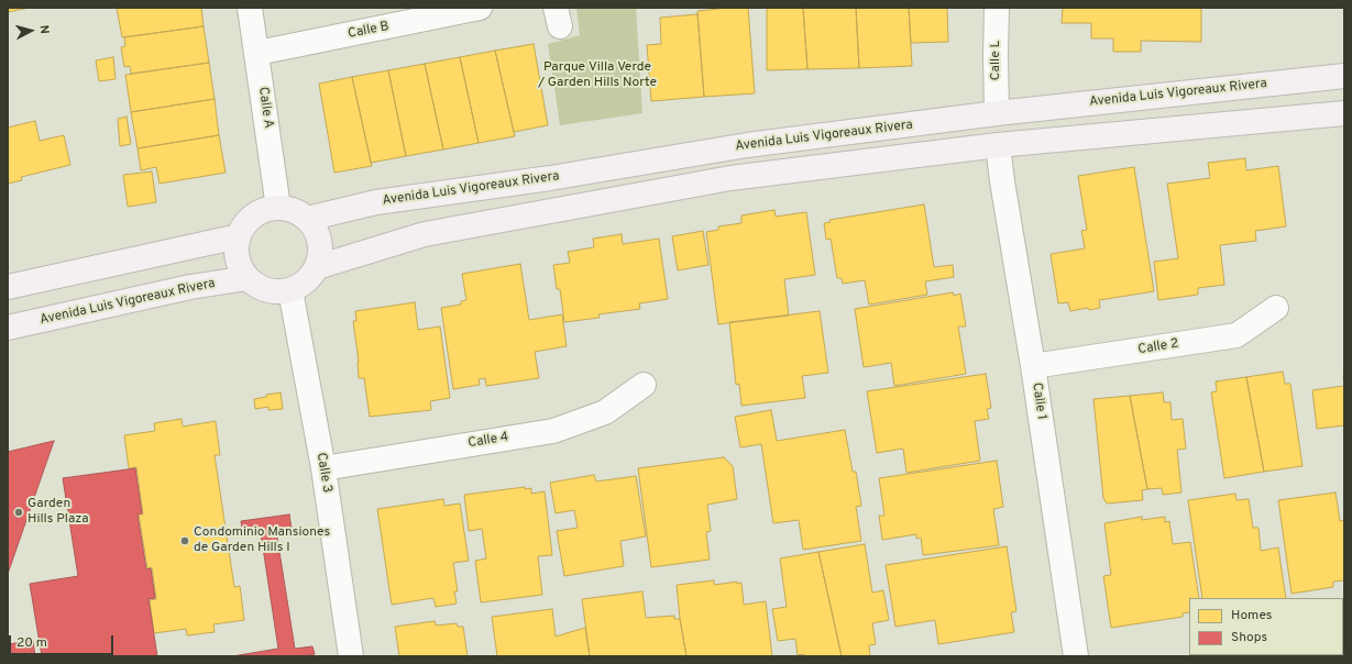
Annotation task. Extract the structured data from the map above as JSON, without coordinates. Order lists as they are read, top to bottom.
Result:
{
  "streets": {
    "main road": ["Avenida Luis Vigoreaux Rivera"],
    "street": [
      "Calle B",
      "Calle L",
      "Calle A",
      "Calle 2",
      "Calle 1",
      "Calle 4",
      "Calle 3"
    ]
  },
  "crossings": [
    ["Calle B", "Calle A"],
    ["Calle L", "Avenida Luis Vigoreaux Rivera"],
    ["Avenida Luis Vigoreaux Rivera", "Calle A"],
    ["Avenida Luis Vigoreaux Rivera", "Calle 3"],
    ["Calle A", "Calle 3"],
    ["Calle 2", "Calle 1"],
    ["Calle 4", "Calle 3"]
  ],
  "parks": ["Parque Villa Verde / Garden Hills Norte"],
  "places": ["Garden Hills Plaza", "Condominio Mansiones de Garden Hills I"],
  "legend": ["Homes", "Shops"],
  "scale_bar": "20 m",
  "north": "right"
}
